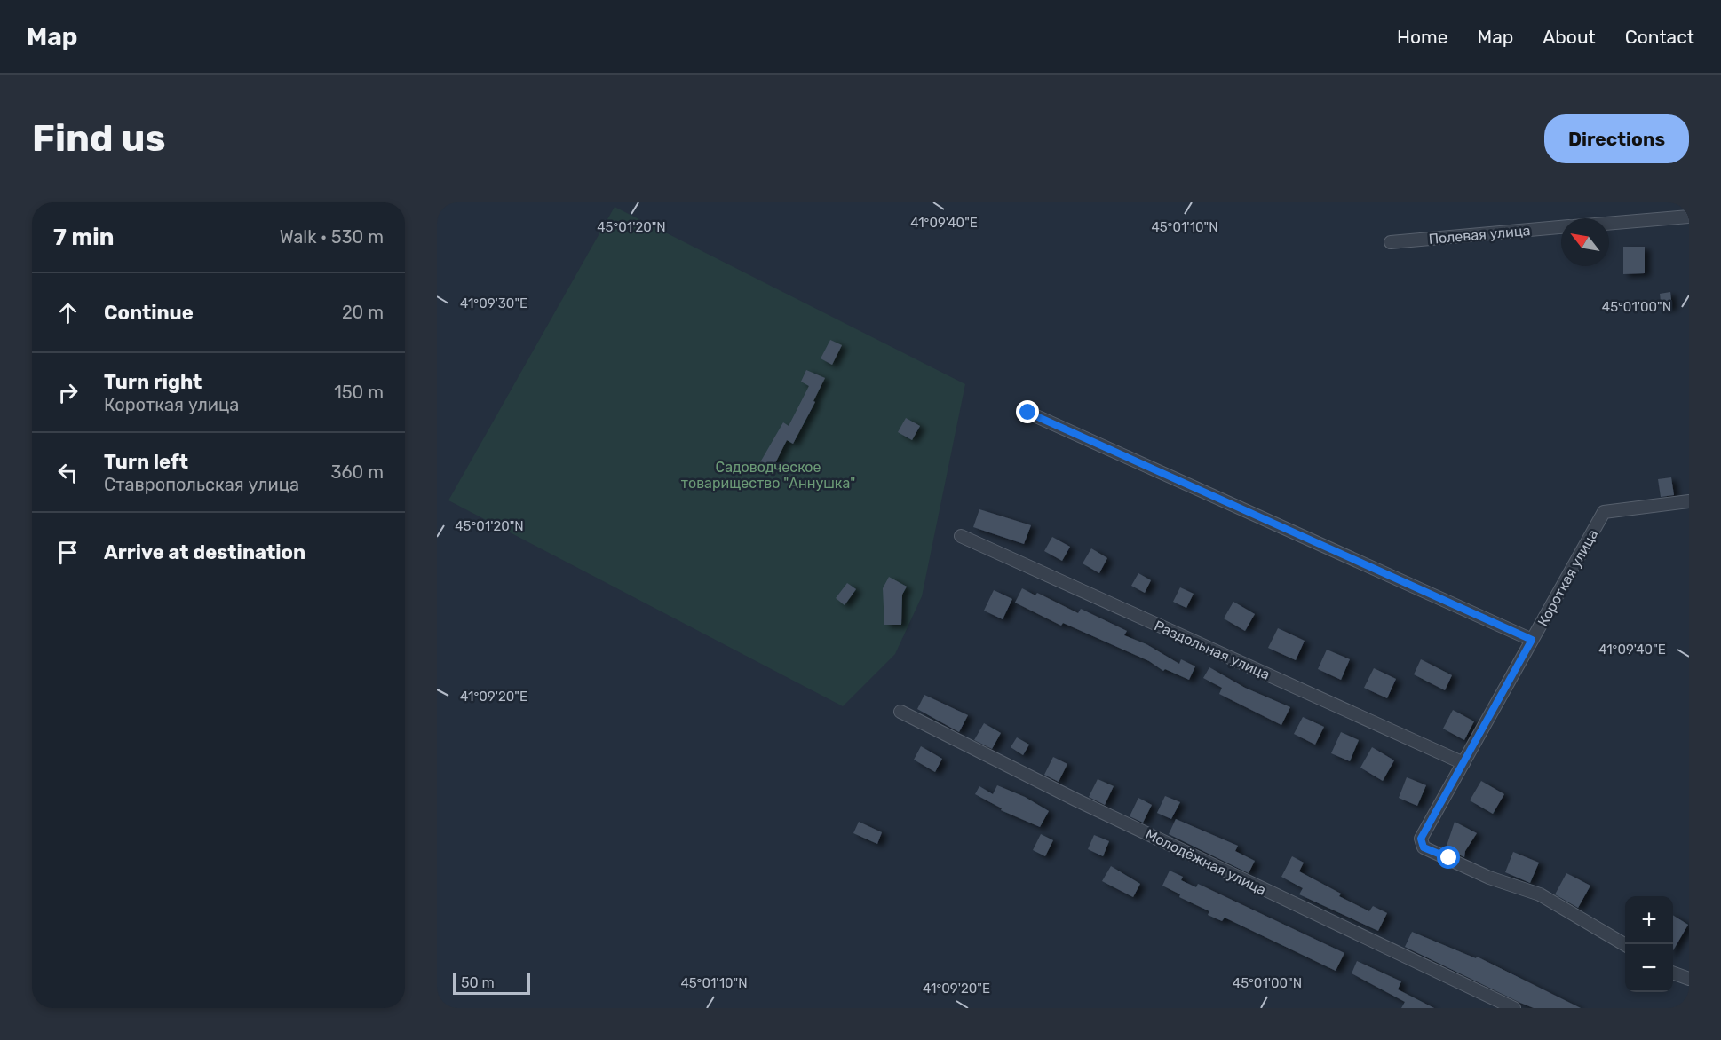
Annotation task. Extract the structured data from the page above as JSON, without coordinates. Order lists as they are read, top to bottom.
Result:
{
  "streets": {
    "street": [
      "Полевая улица",
      "Короткая улица",
      "Раздольная улица",
      "Молодёжная улица"
    ]
  },
  "crossings": [
    ["Короткая улица", "Раздольная улица"]
  ],
  "parks": ["Садоводческое товарищество \"Аннушка\""],
  "scale_bar": "50 m",
  "north": "top left",
  "page": {
    "header": "Map",
    "nav": [
      "Home",
      "Map",
      "About",
      "Contact"
    ],
    "buttons": "Directions",
    "title": "Find us",
    "heading": ["7 min", "Walk · 530 m"],
    "list": [
      ["Continue", "20 m"],
      ["Turn right", "Короткая улица", "150 m"],
      ["Turn left", "Ставропольская улица", "360 m"],
      "Arrive at destination"
    ],
    "map_buttons": ["+", "−"],
    "scale": "50 m"
  },
  "coordinates": [
    "41°09'40\"E",
    "45°01'20\"N",
    "45°01'10\"N",
    "41°09'30\"E",
    "45°01'00\"N",
    "41°09'20\"E"
  ]
}
